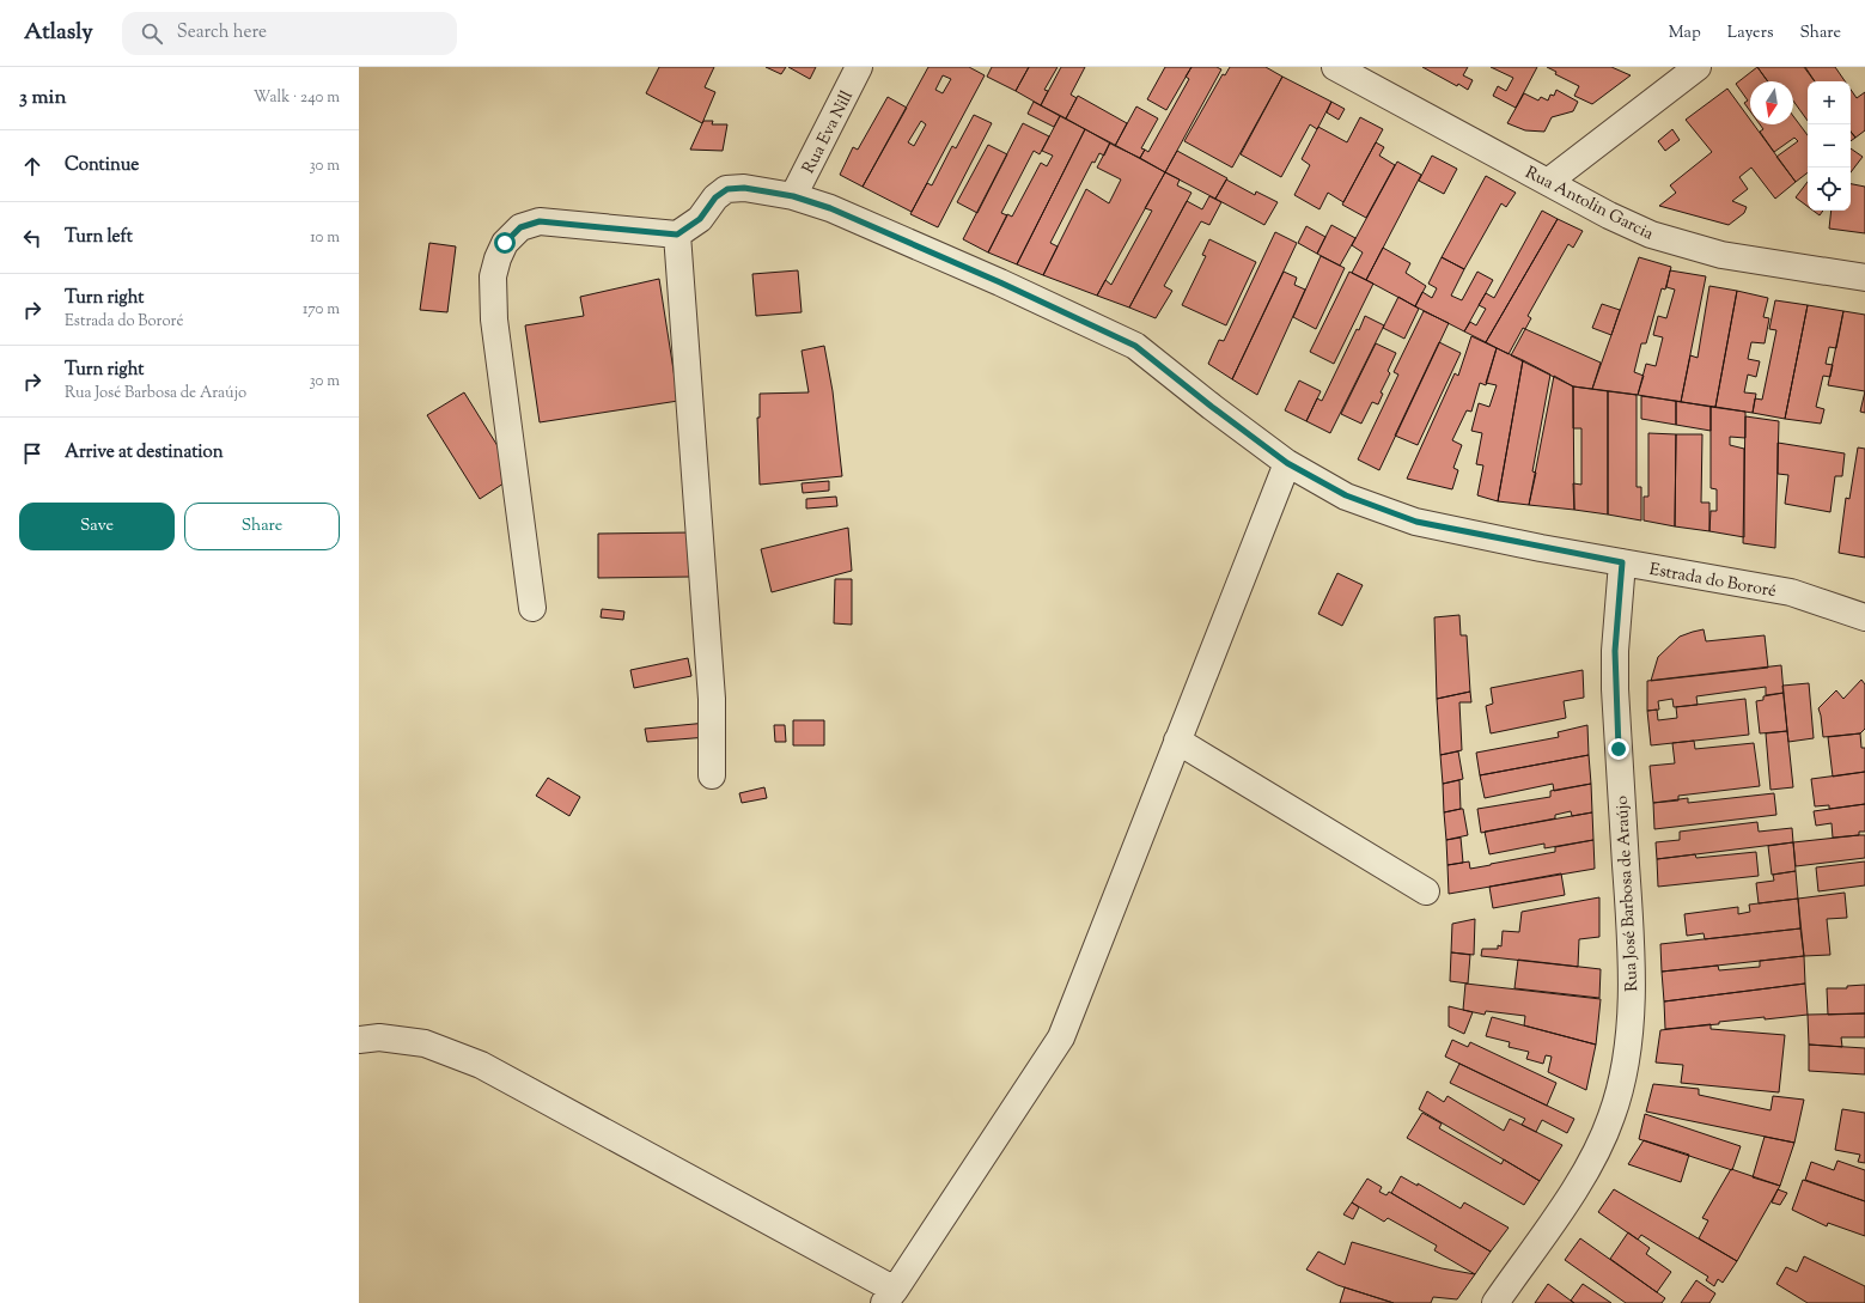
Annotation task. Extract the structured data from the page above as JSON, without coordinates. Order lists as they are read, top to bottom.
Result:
{
  "streets": {
    "street": [
      "Rua Eva Nill",
      "Rua Antolin Garcia",
      "Estrada do Bororé",
      "Rua José Barbosa de Araújo"
    ]
  },
  "crossings": [
    ["Rua Eva Nill", "Estrada do Bororé"],
    ["Estrada do Bororé", "Rua José Barbosa de Araújo"]
  ],
  "north": "bottom",
  "page": {
    "header": "Atlasly",
    "search": "Search here",
    "nav": ["Map", "Layers", "Share"],
    "heading": ["3 min", "Walk · 240 m"],
    "map_buttons": ["+", "−"],
    "list": [
      ["Continue", "30 m"],
      ["Turn left", "10 m"],
      ["Turn right", "Estrada do Bororé", "170 m"],
      ["Turn right", "Rua José Barbosa de Araújo", "30 m"],
      "Arrive at destination"
    ],
    "buttons": ["Save", "Share"]
  }
}
